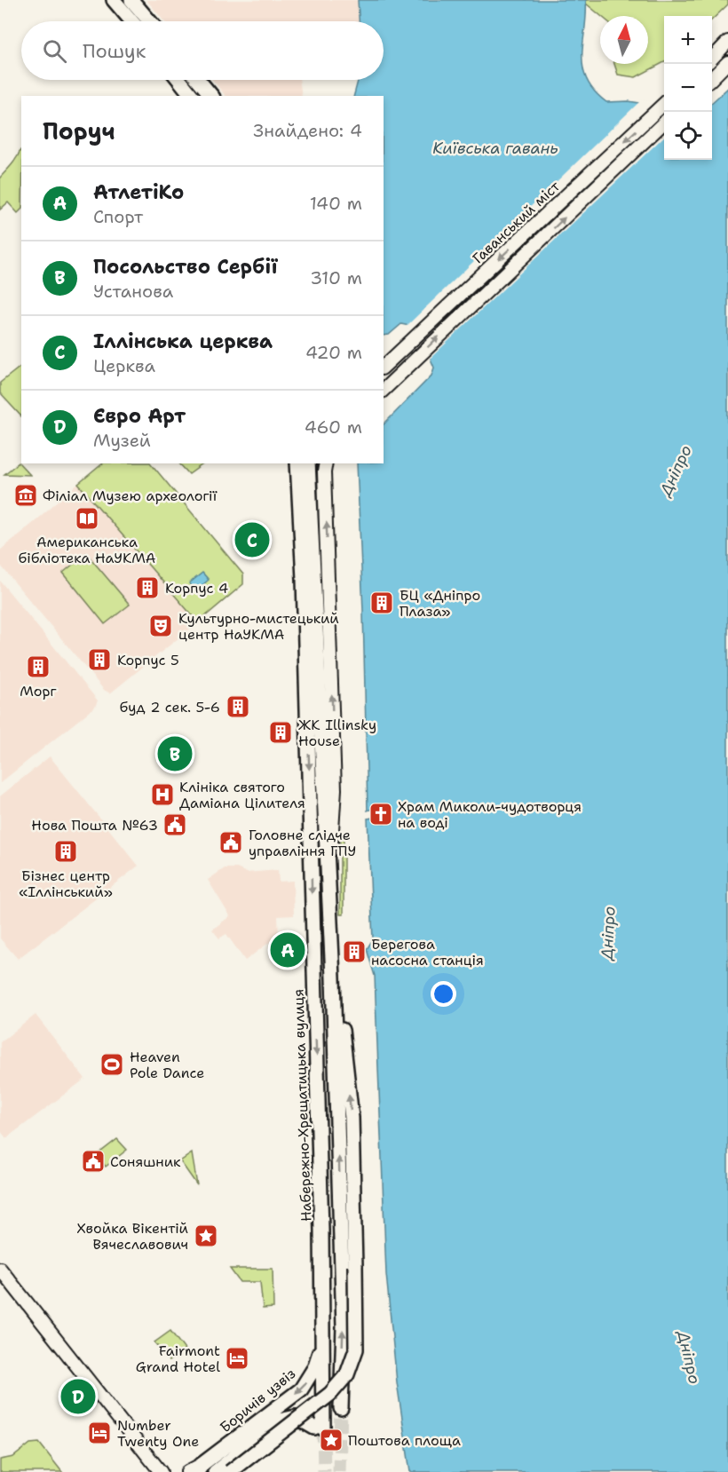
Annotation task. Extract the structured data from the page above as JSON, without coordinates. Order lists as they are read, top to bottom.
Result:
{
  "streets": {
    "main road": ["Гаванський міст", "Набережно-Хрещатицька вулиця", "Боричів узвіз"]
  },
  "crossings": [
    ["Набережно-Хрещатицька вулиця", "Боричів узвіз"]
  ],
  "one_way": ["Боричів узвіз"],
  "water": ["Київська гавань", "Дніпро"],
  "places": {
    "museum": ["Філіал Музею археології"],
    "library": ["Американська бібліотека НаУКМА"],
    "building": [
      "Корпус 4",
      "БЦ «Дніпро Плаза»",
      "Корпус 5",
      "Морг",
      "буд 2 сек. 5-6",
      "ЖК Illinsky House",
      "Бізнес центр «Іллінський»",
      "Берегова насосна станція"
    ],
    "theatre": ["Культурно-мистецький центр НаУКМА"],
    "hospital": ["Клініка святого Даміана Цілителя"],
    "church": ["Храм Миколи-чудотворця на воді"],
    "public building": ["Нова Пошта №63", "Головне слідче управління ГПУ", "Соняшник"],
    "sports": ["Heaven Pole Dance"],
    "place": ["Хвойка Вікентій Вячеславович", "Поштова площа"],
    "hotel": ["Fairmont Grand Hotel", "Number Twenty One"]
  },
  "north": "top",
  "page": {
    "map_buttons": ["+", "−"],
    "search": "Пошук",
    "heading": ["Поруч", "Знайдено: 4"],
    "list": [
      {
        "mark": "A",
        "name": "АтлетіКо",
        "note": "Спорт",
        "value": "140 m"
      },
      {
        "mark": "B",
        "name": "Посольство Сербії",
        "note": "Установа",
        "value": "310 m"
      },
      {
        "mark": "C",
        "name": "Іллінська церква",
        "note": "Церква",
        "value": "420 m"
      },
      {
        "mark": "D",
        "name": "Євро Арт",
        "note": "Музей",
        "value": "460 m"
      }
    ],
    "pins": [
      "C",
      "B",
      "A",
      "D"
    ]
  }
}
